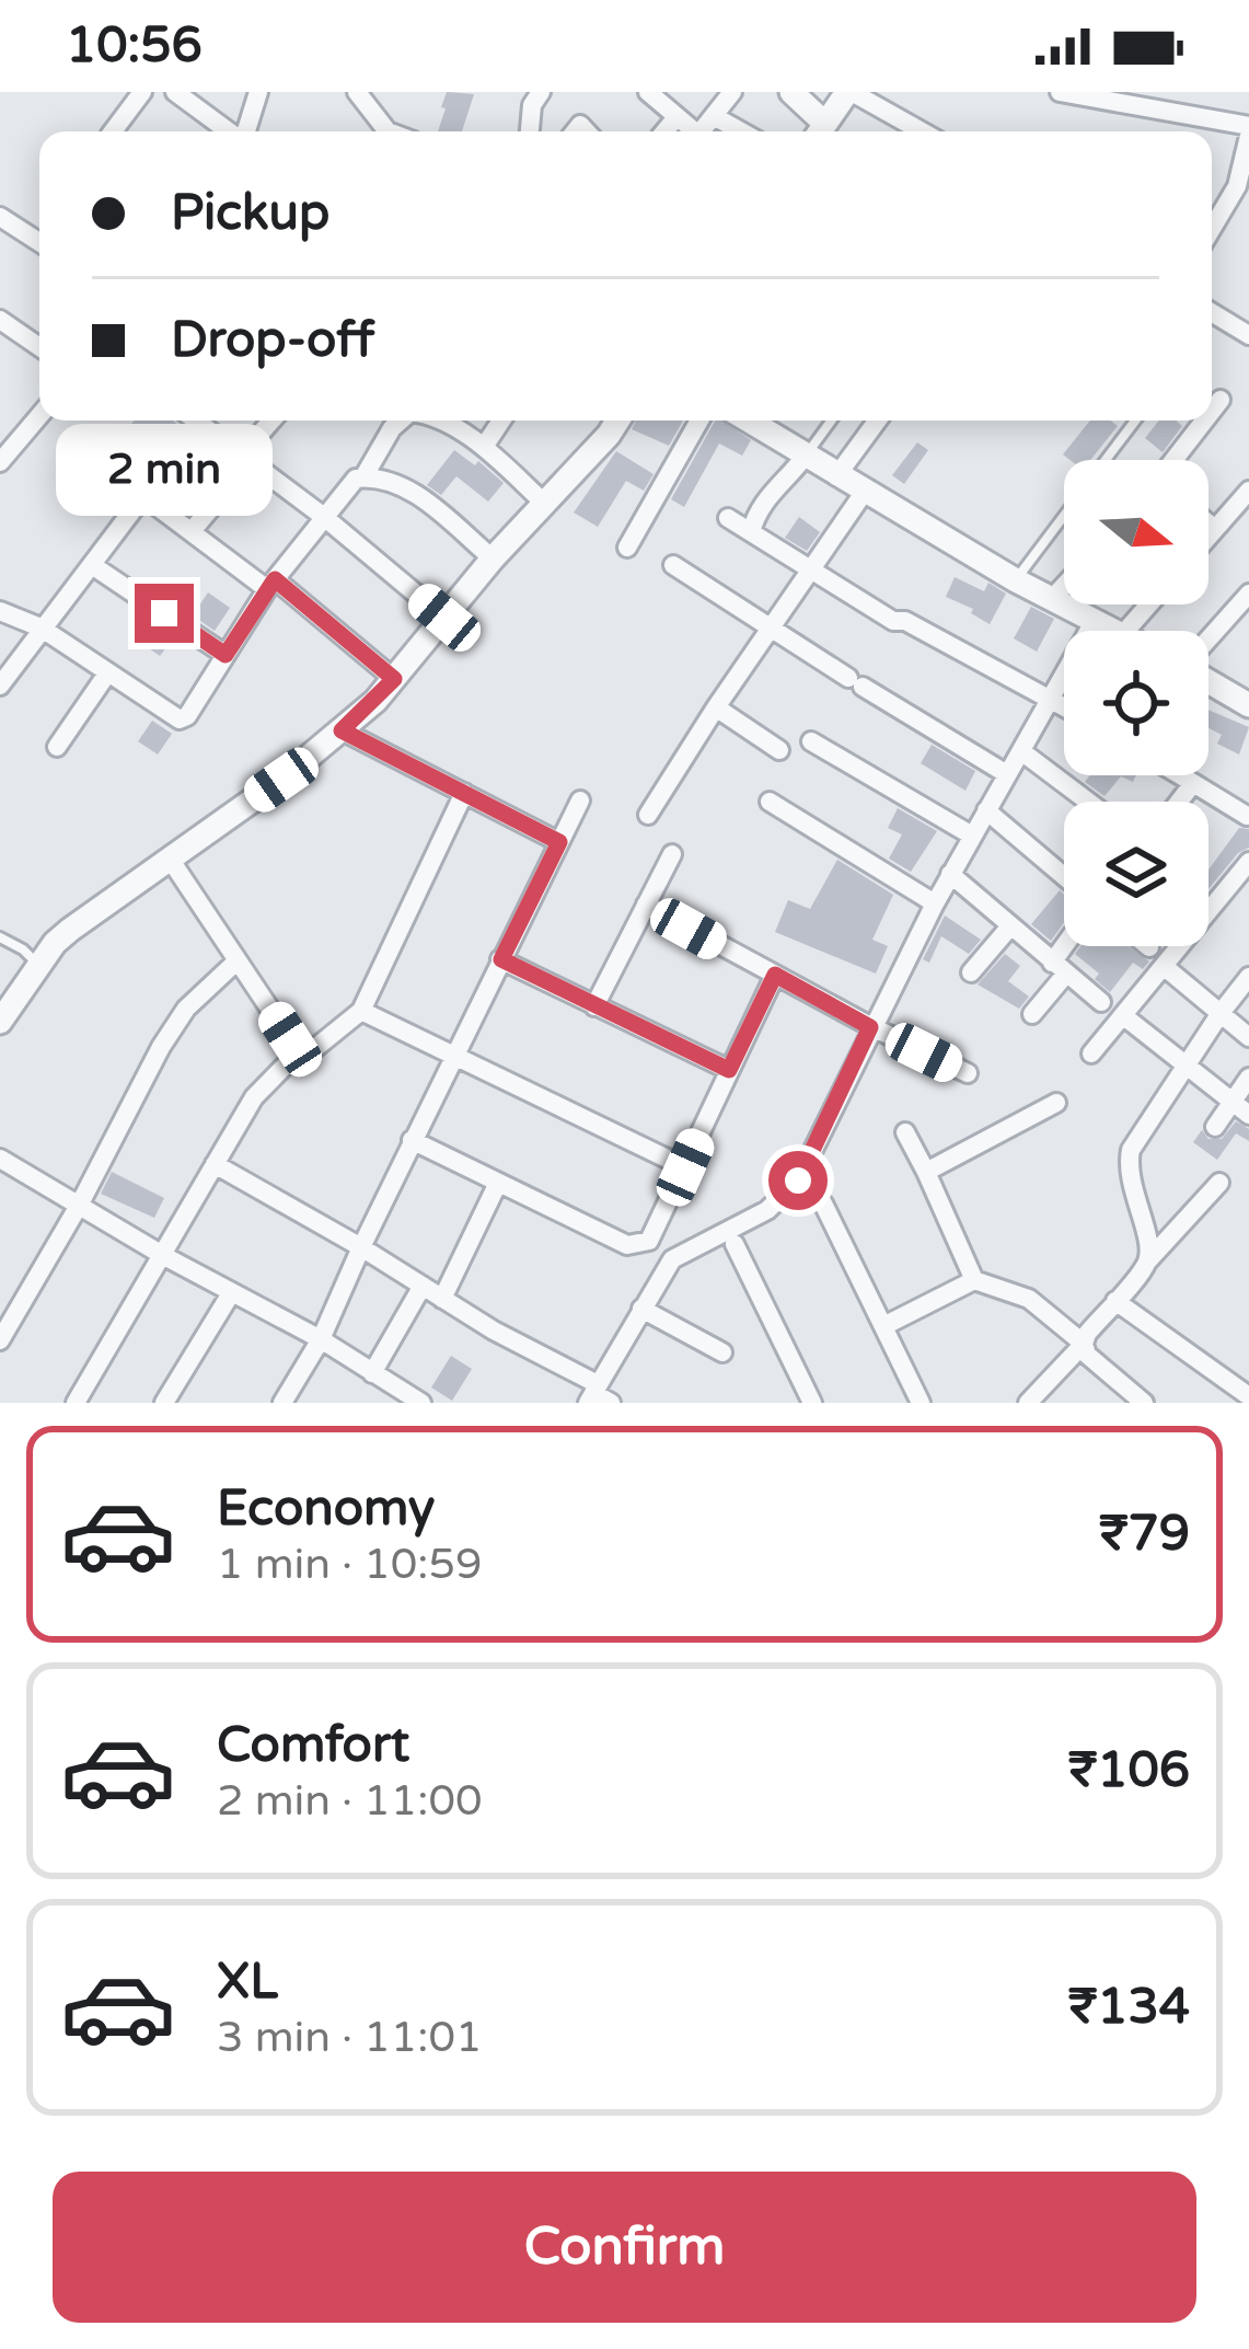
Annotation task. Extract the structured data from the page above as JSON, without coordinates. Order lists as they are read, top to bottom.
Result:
{
  "north": "right",
  "page": {
    "status": "10:56",
    "banner": ["Pickup", "Drop-off"],
    "bubble": "2 min",
    "list": [
      {
        "name": "Economy",
        "note": "1 min · 10:59",
        "value": "₹79"
      },
      {
        "name": "Comfort",
        "note": "2 min · 11:00",
        "value": "₹106"
      },
      {
        "name": "XL",
        "note": "3 min · 11:01",
        "value": "₹134"
      }
    ],
    "buttons": "Confirm"
  }
}
